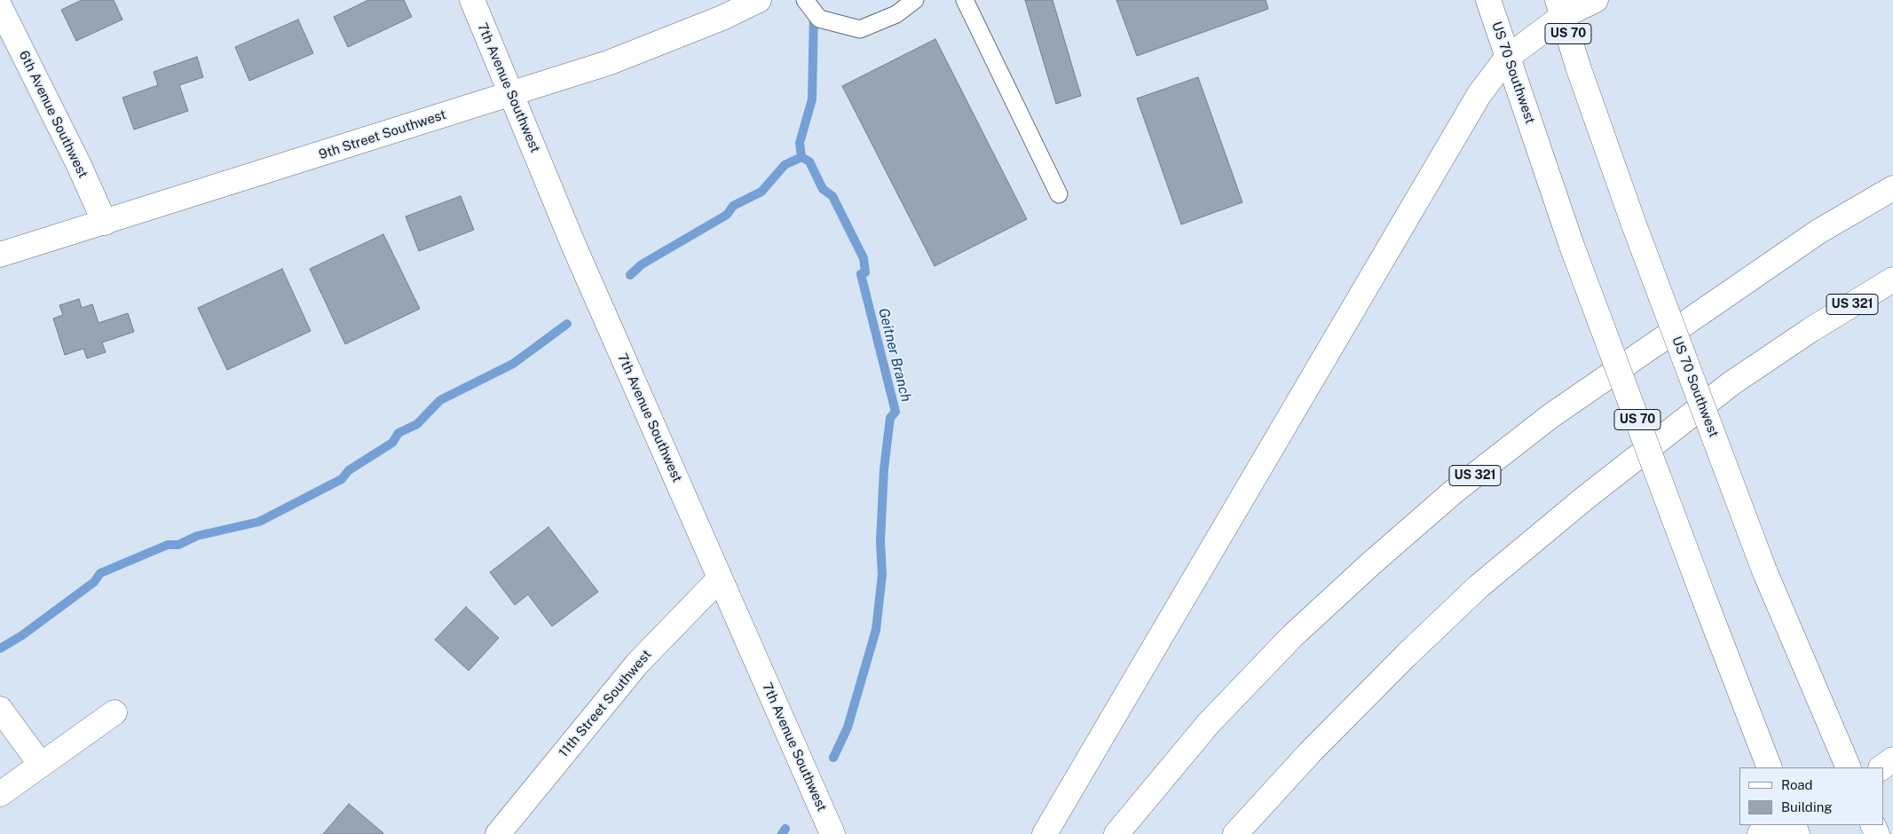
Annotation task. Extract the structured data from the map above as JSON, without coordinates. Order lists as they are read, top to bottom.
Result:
{
  "streets": {
    "main road": [
      "US 70",
      "US 70 Southwest",
      "7th Avenue Southwest",
      "6th Avenue Southwest",
      "9th Street Southwest",
      "US 321",
      "11th Street Southwest"
    ]
  },
  "crossings": [
    ["7th Avenue Southwest", "9th Street Southwest"],
    ["7th Avenue Southwest", "11th Street Southwest"],
    ["6th Avenue Southwest", "9th Street Southwest"]
  ],
  "water": ["Geitner Branch"],
  "legend": ["Road", "Building"]
}
